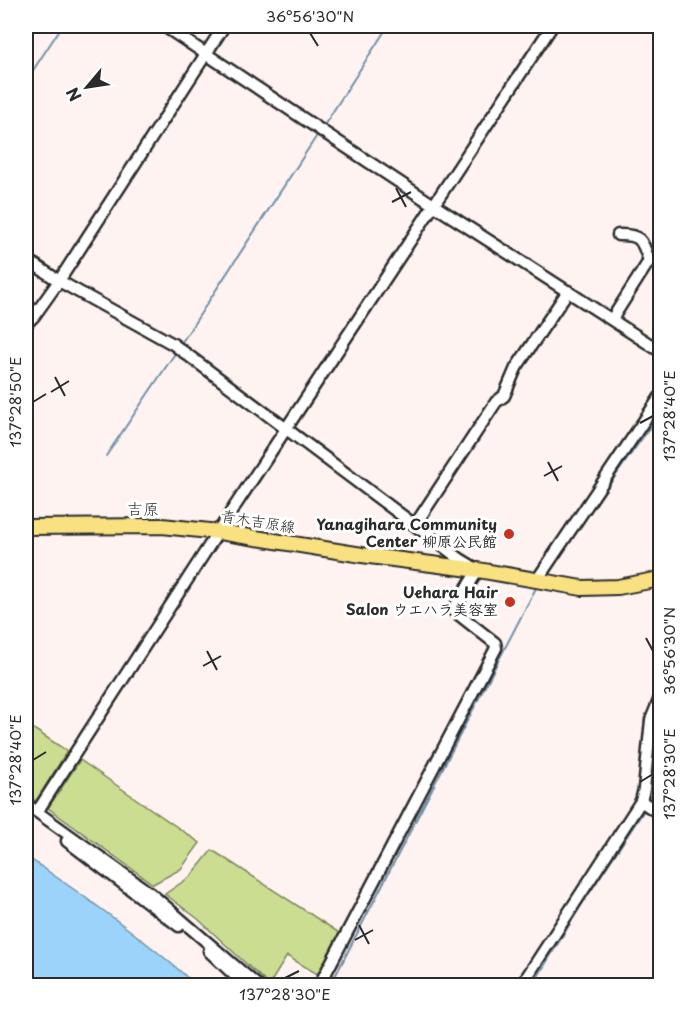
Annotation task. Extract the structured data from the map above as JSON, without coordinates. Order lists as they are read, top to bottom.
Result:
{
  "streets": {
    "main road": ["青木吉原線"]
  },
  "districts": ["吉原"],
  "places": ["Yanagihara Community Center 柳原公民館", "Uehara Hair Salon ウエハラ美容室"],
  "north": "bottom left",
  "coordinates": [
    "36°56'30\"N",
    "137°28'50\"E",
    "137°28'40\"E",
    "137°28'30\"E"
  ]
}
